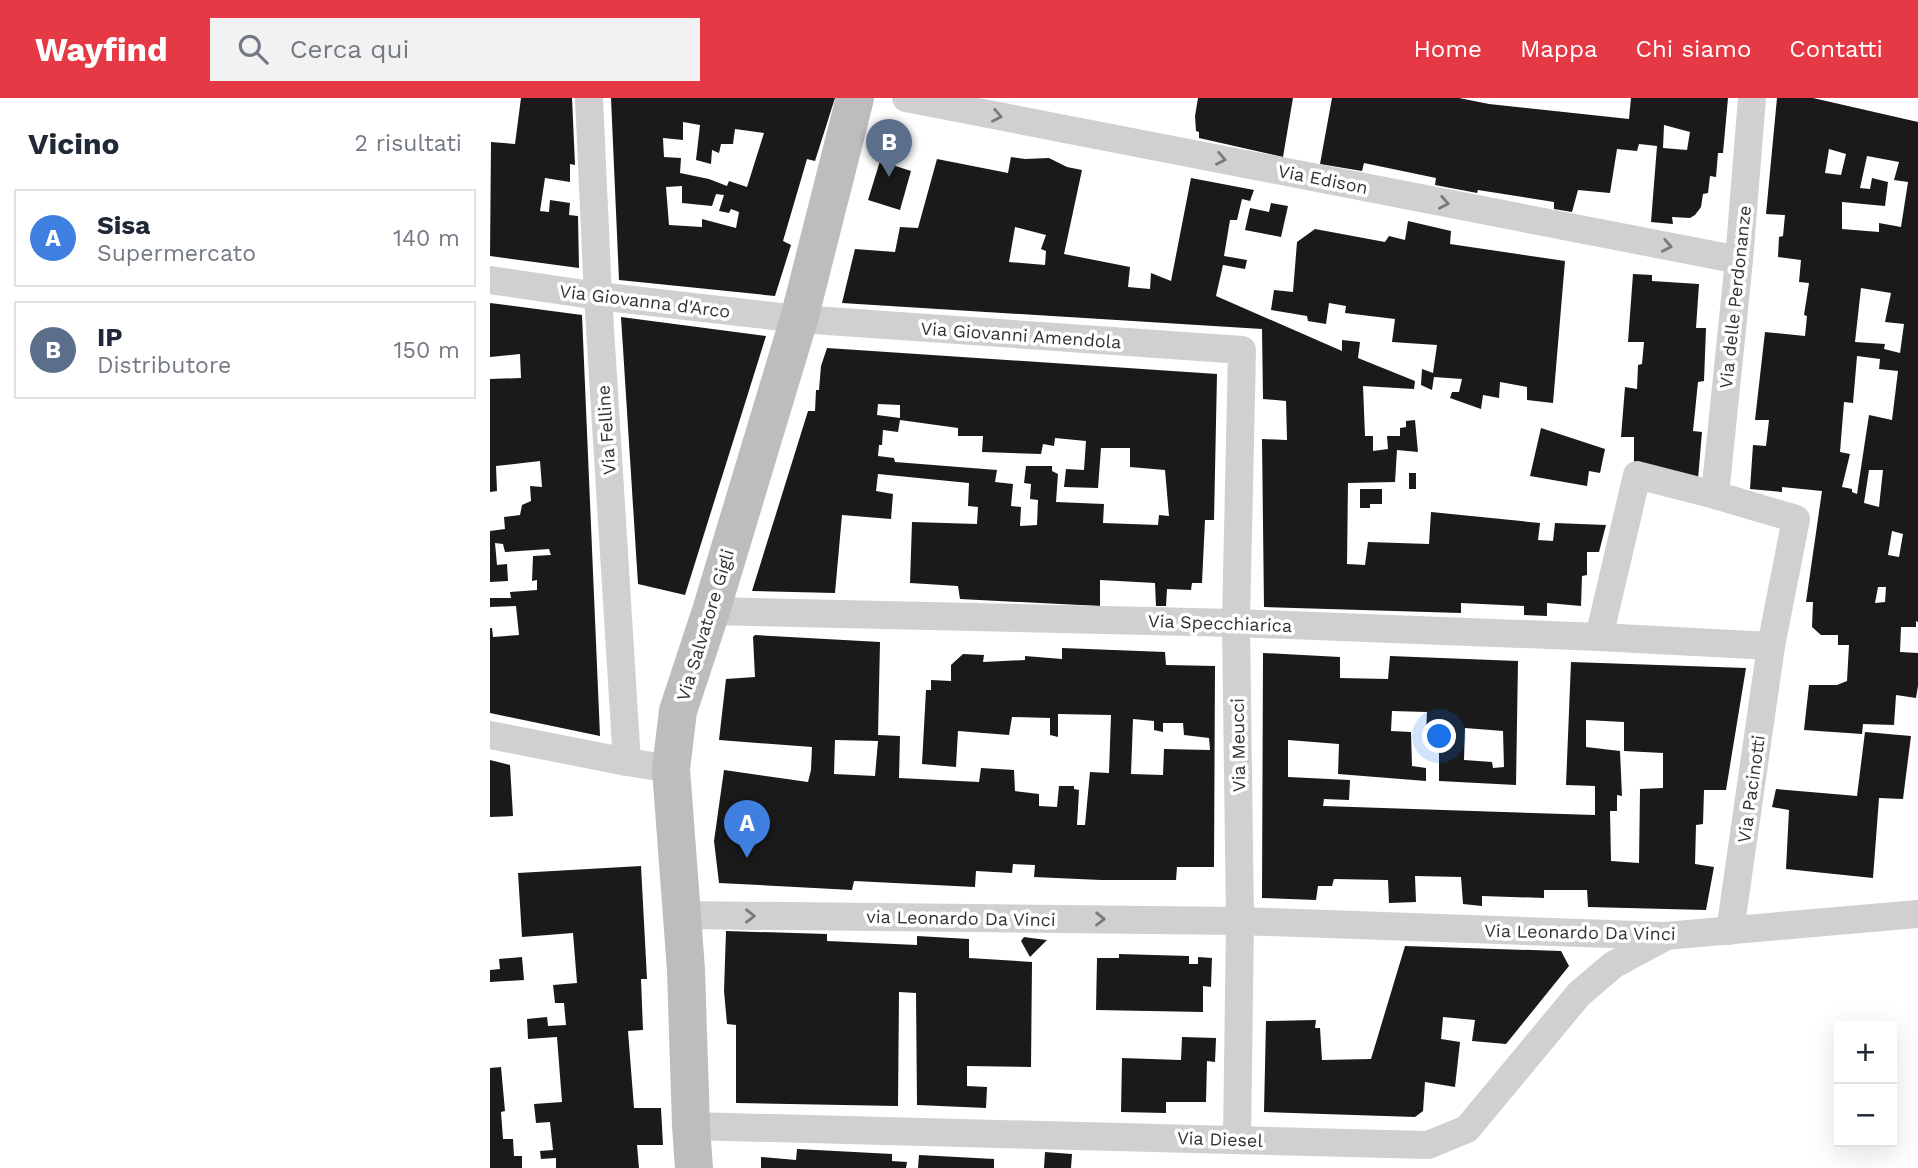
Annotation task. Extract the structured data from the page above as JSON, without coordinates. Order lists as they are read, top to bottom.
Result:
{
  "streets": {
    "street": [
      "Via Edison",
      "Via delle Perdonanze",
      "Via Giovanna d'Arco",
      "Via Giovanni Amendola",
      "Via Felline",
      "Via Specchiarica",
      "Via Salvatore Gigli",
      "Via Meucci",
      "Via Pacinotti",
      "via Leonardo Da Vinci",
      "Via Leonardo Da Vinci",
      "Via Diesel"
    ]
  },
  "crossings": [
    ["Via Edison", "Via delle Perdonanze"],
    ["Via delle Perdonanze", "Via Pacinotti"],
    ["Via Giovanna d'Arco", "Via Giovanni Amendola"],
    ["Via Giovanna d'Arco", "Via Felline"],
    ["Via Giovanna d'Arco", "Via Salvatore Gigli"],
    ["Via Giovanni Amendola", "Via Salvatore Gigli"],
    ["Via Giovanni Amendola", "Via Meucci"],
    ["Via Specchiarica", "Via Salvatore Gigli"],
    ["Via Specchiarica", "Via Meucci"],
    ["Via Specchiarica", "Via Pacinotti"],
    ["Via Salvatore Gigli", "via Leonardo Da Vinci"],
    ["Via Salvatore Gigli", "Via Diesel"],
    ["Via Meucci", "via Leonardo Da Vinci"],
    ["Via Meucci", "Via Leonardo Da Vinci"],
    ["Via Meucci", "Via Diesel"],
    ["Via Pacinotti", "Via Leonardo Da Vinci"],
    ["via Leonardo Da Vinci", "Via Leonardo Da Vinci"],
    ["Via Leonardo Da Vinci", "Via Diesel"]
  ],
  "one_way": ["Via Edison", "via Leonardo Da Vinci"],
  "page": {
    "header": "Wayfind",
    "search": "Cerca qui",
    "nav": [
      "Home",
      "Mappa",
      "Chi siamo",
      "Contatti"
    ],
    "heading": ["Vicino", "2 risultati"],
    "pins": ["B", "A"],
    "list": [
      {
        "mark": "A",
        "name": "Sisa",
        "note": "Supermercato",
        "value": "140 m"
      },
      {
        "mark": "B",
        "name": "IP",
        "note": "Distributore",
        "value": "150 m"
      }
    ],
    "map_buttons": ["+", "−"]
  }
}
